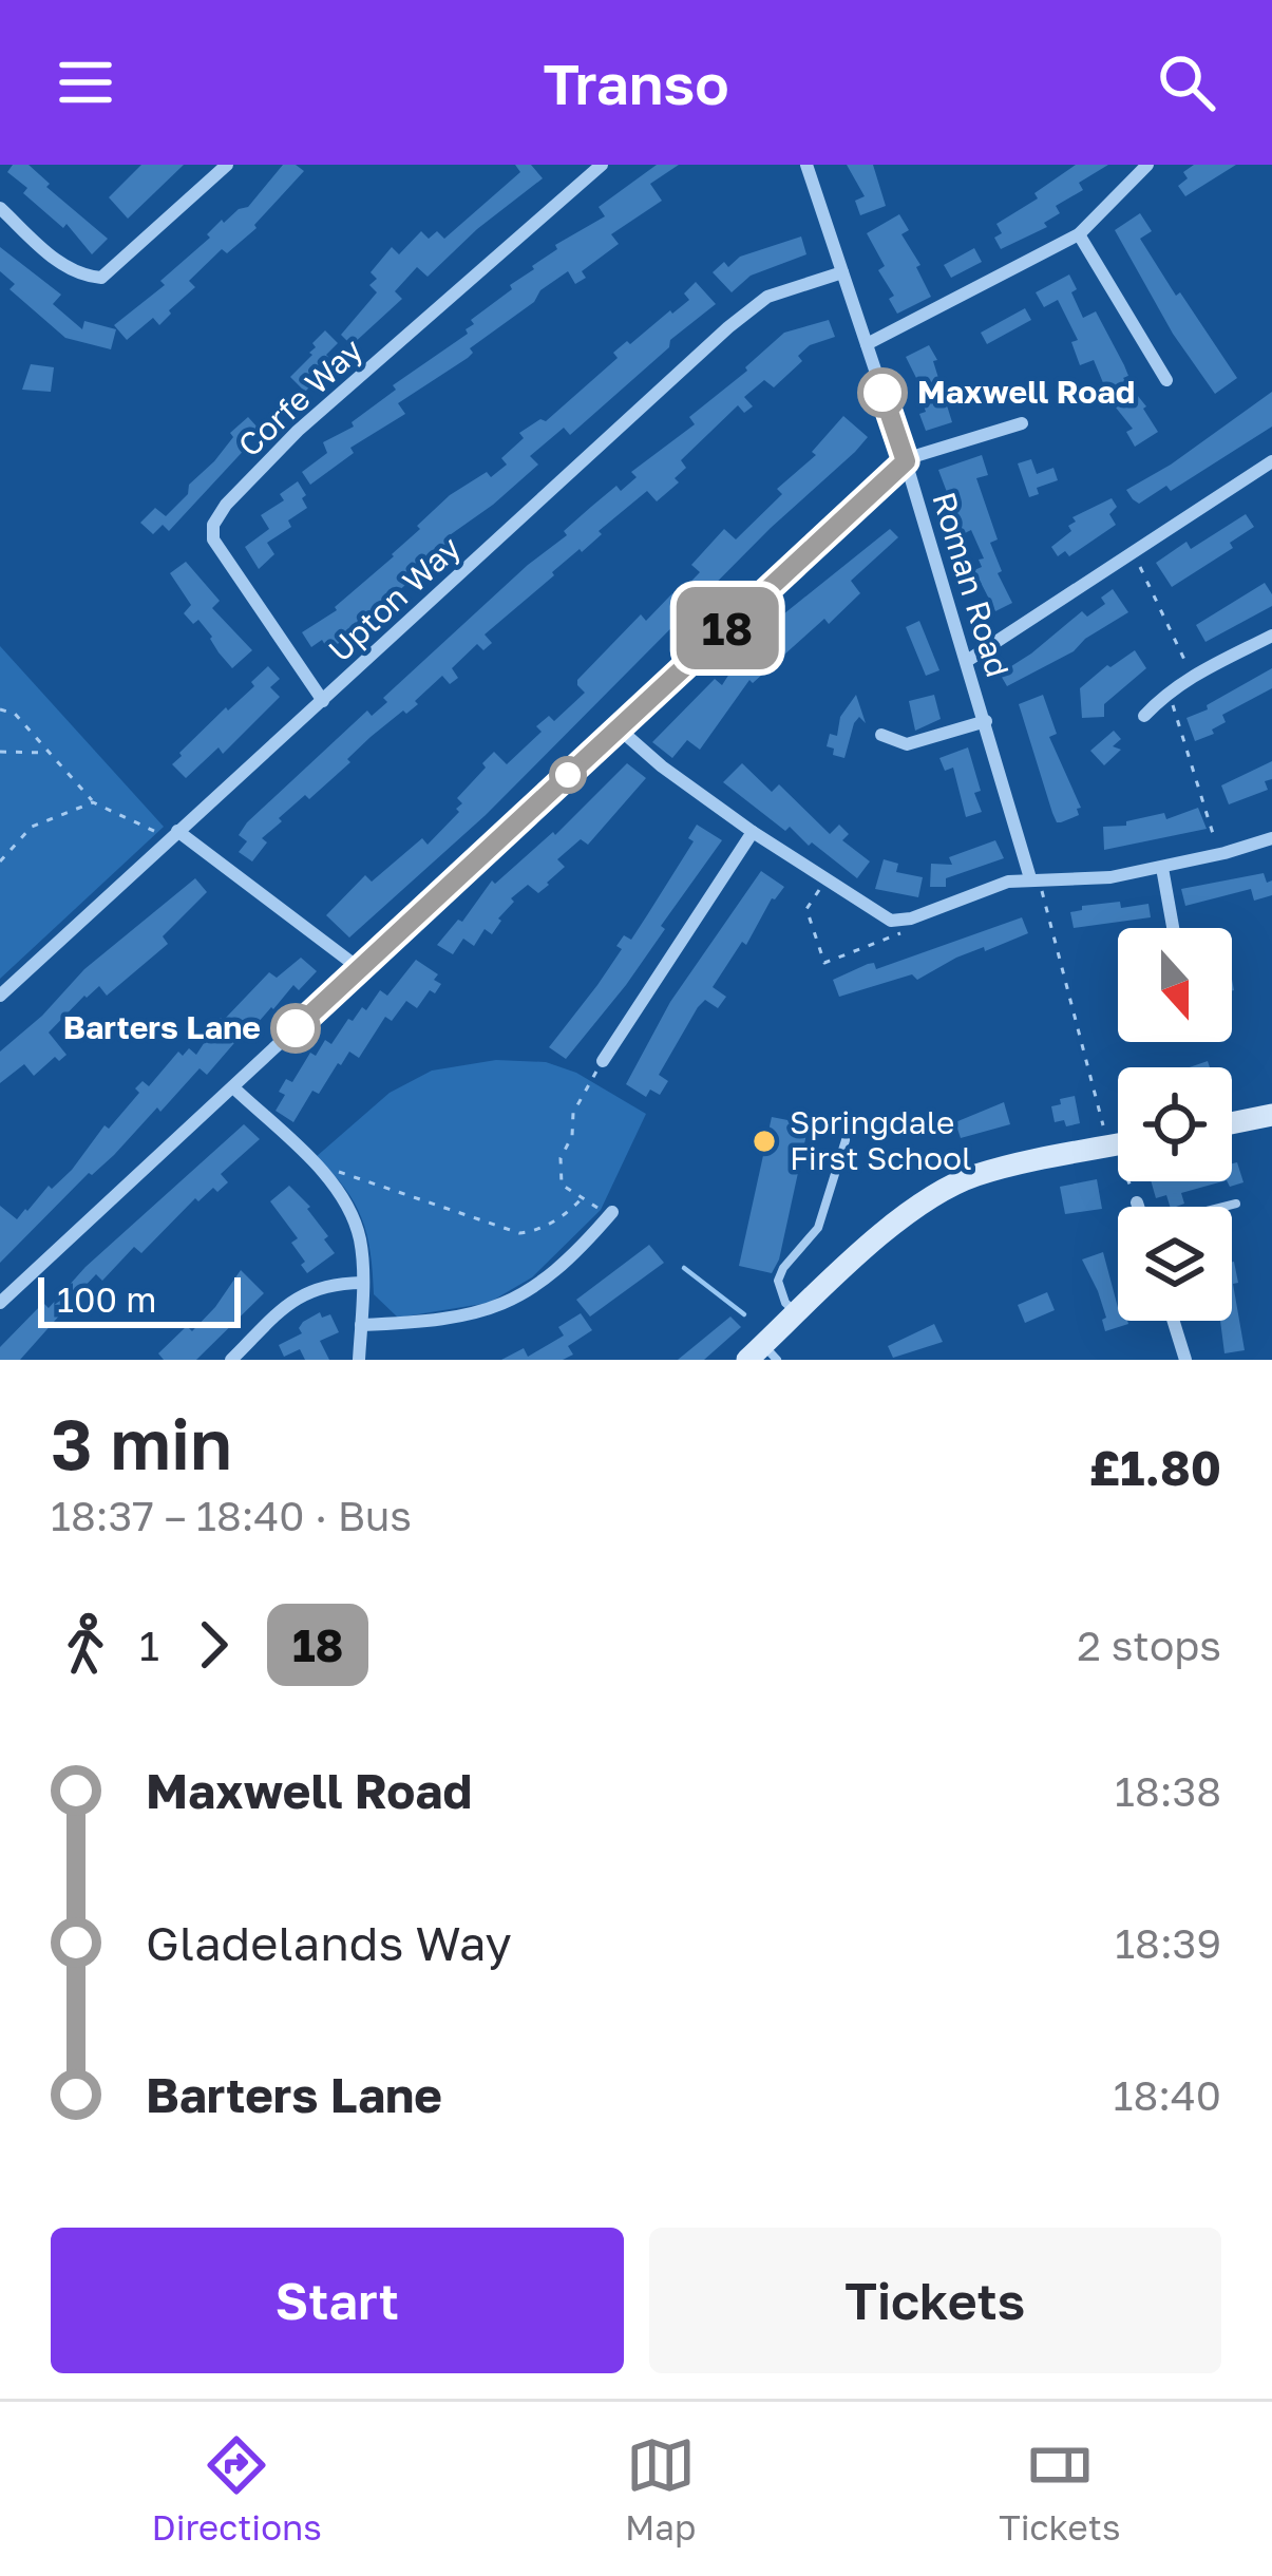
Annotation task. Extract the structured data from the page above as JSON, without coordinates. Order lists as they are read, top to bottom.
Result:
{
  "streets": {
    "street": ["Corfe Way", "Roman Road", "Upton Way"]
  },
  "crossings": [
    ["Corfe Way", "Upton Way"],
    ["Roman Road", "Upton Way"]
  ],
  "places": ["Maxwell Road", "Barters Lane", "Springdale First School"],
  "lines": ["bus line 18"],
  "scale_bar": "100 m",
  "north": "bottom",
  "page": {
    "header": "Transo",
    "on_map": "18",
    "scale": "100 m",
    "heading": ["3 min", "18:37 – 18:40 · Bus", "£1.80"],
    "legs": ["1", "18", "2 stops"],
    "list": [
      {
        "name": "Maxwell Road",
        "value": "18:38"
      },
      {
        "name": "Gladelands Way",
        "value": "18:39"
      },
      {
        "name": "Barters Lane",
        "value": "18:40"
      }
    ],
    "buttons": ["Start", "Tickets"],
    "tabs": ["Directions", "Map", "Tickets"]
  }
}
